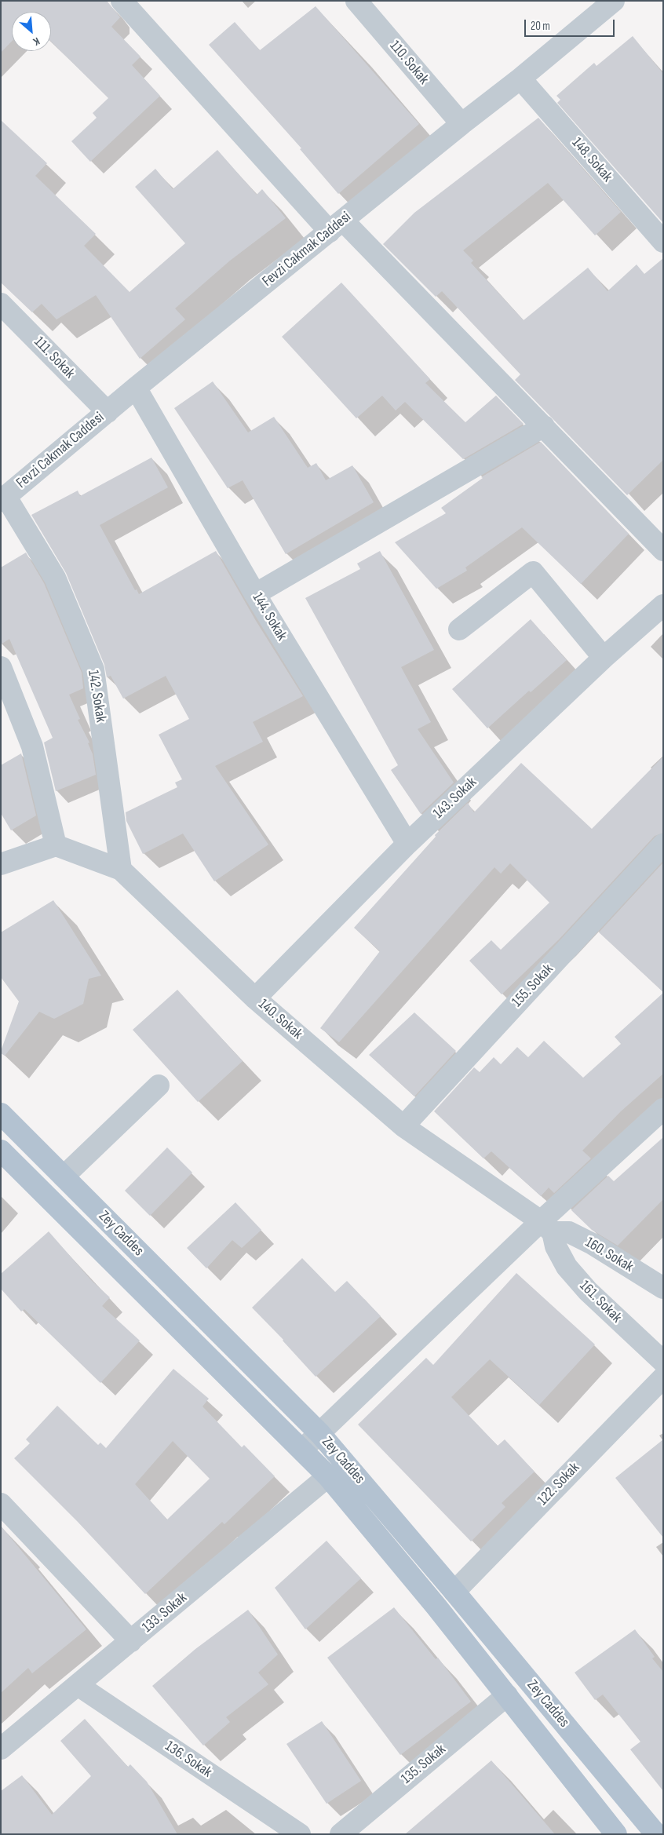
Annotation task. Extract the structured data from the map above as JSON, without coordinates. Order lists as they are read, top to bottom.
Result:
{
  "streets": {
    "main road": ["Zey Caddes"],
    "street": [
      "110. Sokak",
      "148. Sokak",
      "Fevzi Cakmak Caddesi",
      "111. Sokak",
      "144. Sokak",
      "142. Sokak",
      "143. Sokak",
      "155. Sokak",
      "140. Sokak",
      "160. Sokak",
      "161. Sokak",
      "122. Sokak",
      "133. Sokak",
      "136. Sokak",
      "135. Sokak"
    ]
  },
  "crossings": [
    ["110. Sokak", "Fevzi Cakmak Caddesi"],
    ["148. Sokak", "Fevzi Cakmak Caddesi"],
    ["Fevzi Cakmak Caddesi", "111. Sokak"],
    ["Fevzi Cakmak Caddesi", "144. Sokak"],
    ["Fevzi Cakmak Caddesi", "142. Sokak"],
    ["144. Sokak", "143. Sokak"],
    ["142. Sokak", "140. Sokak"],
    ["143. Sokak", "140. Sokak"],
    ["155. Sokak", "140. Sokak"],
    ["140. Sokak", "160. Sokak"],
    ["140. Sokak", "161. Sokak"],
    ["Zey Caddes", "122. Sokak"],
    ["Zey Caddes", "133. Sokak"],
    ["Zey Caddes", "135. Sokak"],
    ["160. Sokak", "161. Sokak"],
    ["133. Sokak", "136. Sokak"]
  ],
  "scale_bar": "20 m",
  "north": "bottom right"
}
